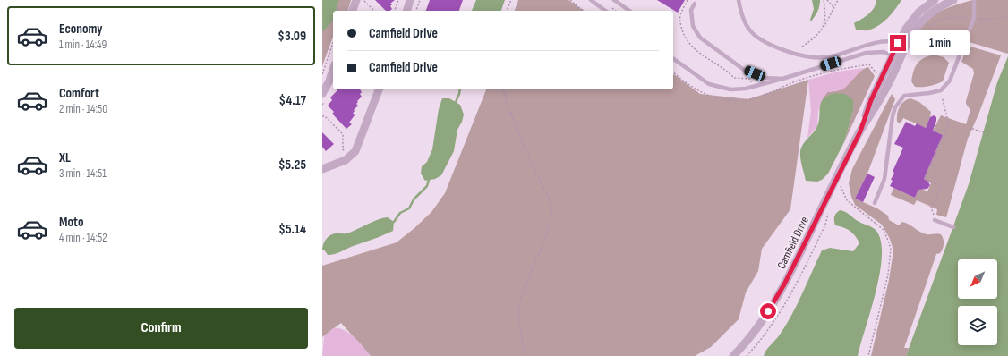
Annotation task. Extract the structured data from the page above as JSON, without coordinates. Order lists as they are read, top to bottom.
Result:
{
  "streets": {
    "street": ["Camfield Drive"]
  },
  "north": "bottom left",
  "page": {
    "list": [
      {
        "name": "Economy",
        "note": "1 min · 14:49",
        "value": "$3.09"
      },
      {
        "name": "Comfort",
        "note": "2 min · 14:50",
        "value": "$4.17"
      },
      {
        "name": "XL",
        "note": "3 min · 14:51",
        "value": "$5.25"
      },
      {
        "name": "Moto",
        "note": "4 min · 14:52",
        "value": "$5.14"
      }
    ],
    "banner": ["Camfield Drive", "Camfield Drive"],
    "bubble": "1 min",
    "buttons": "Confirm"
  }
}
